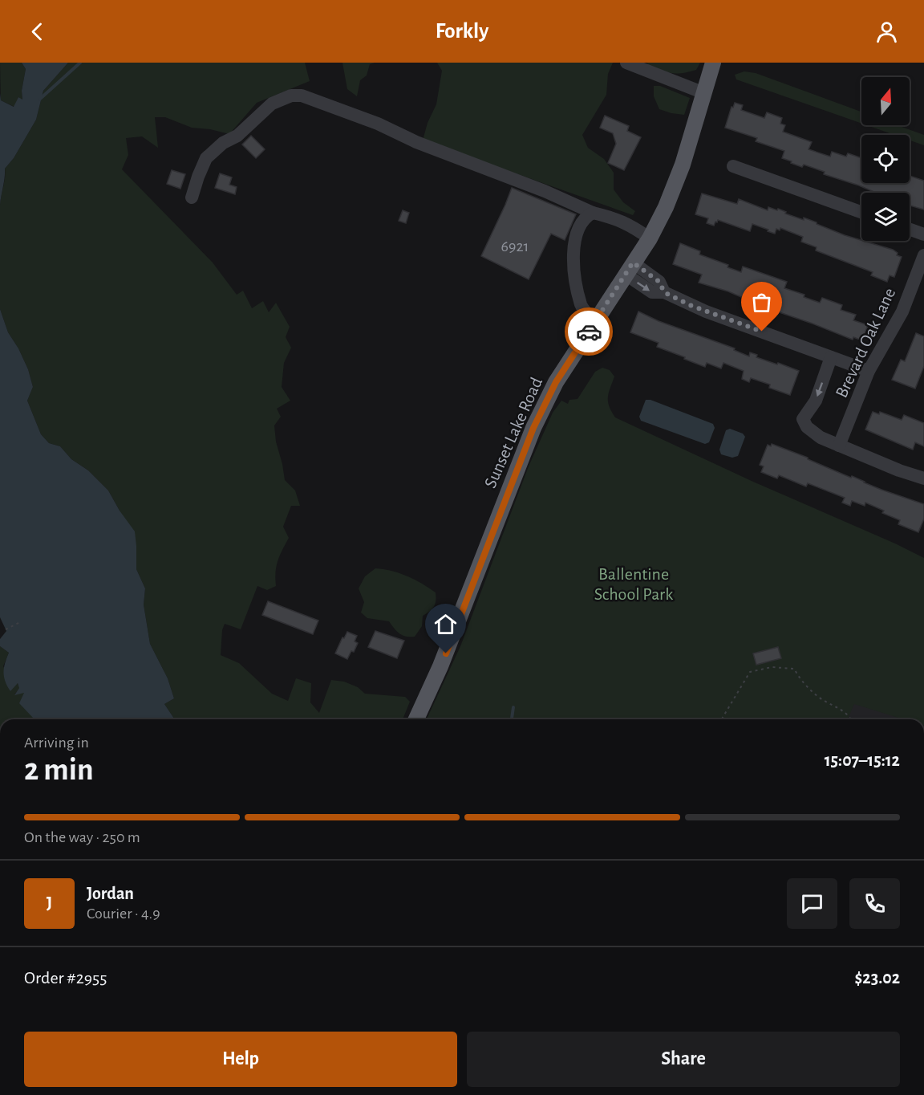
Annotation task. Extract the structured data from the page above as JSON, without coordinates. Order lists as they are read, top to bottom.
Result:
{
  "streets": {
    "main road": ["Sunset Lake Road"],
    "street": ["Brevard Oak Lane"]
  },
  "parks": ["Ballentine School Park"],
  "house_numbers": ["6921"],
  "north": "top",
  "page": {
    "header": "Forkly",
    "heading": ["2 min", "Arriving in", "15:07–15:12"],
    "panel": [
      "Jordan",
      "Courier · 4.9",
      "Order #2955",
      "$23.02"
    ],
    "bar": "On the way · 250 m",
    "round": "J",
    "buttons": ["Help", "Share"]
  }
}
